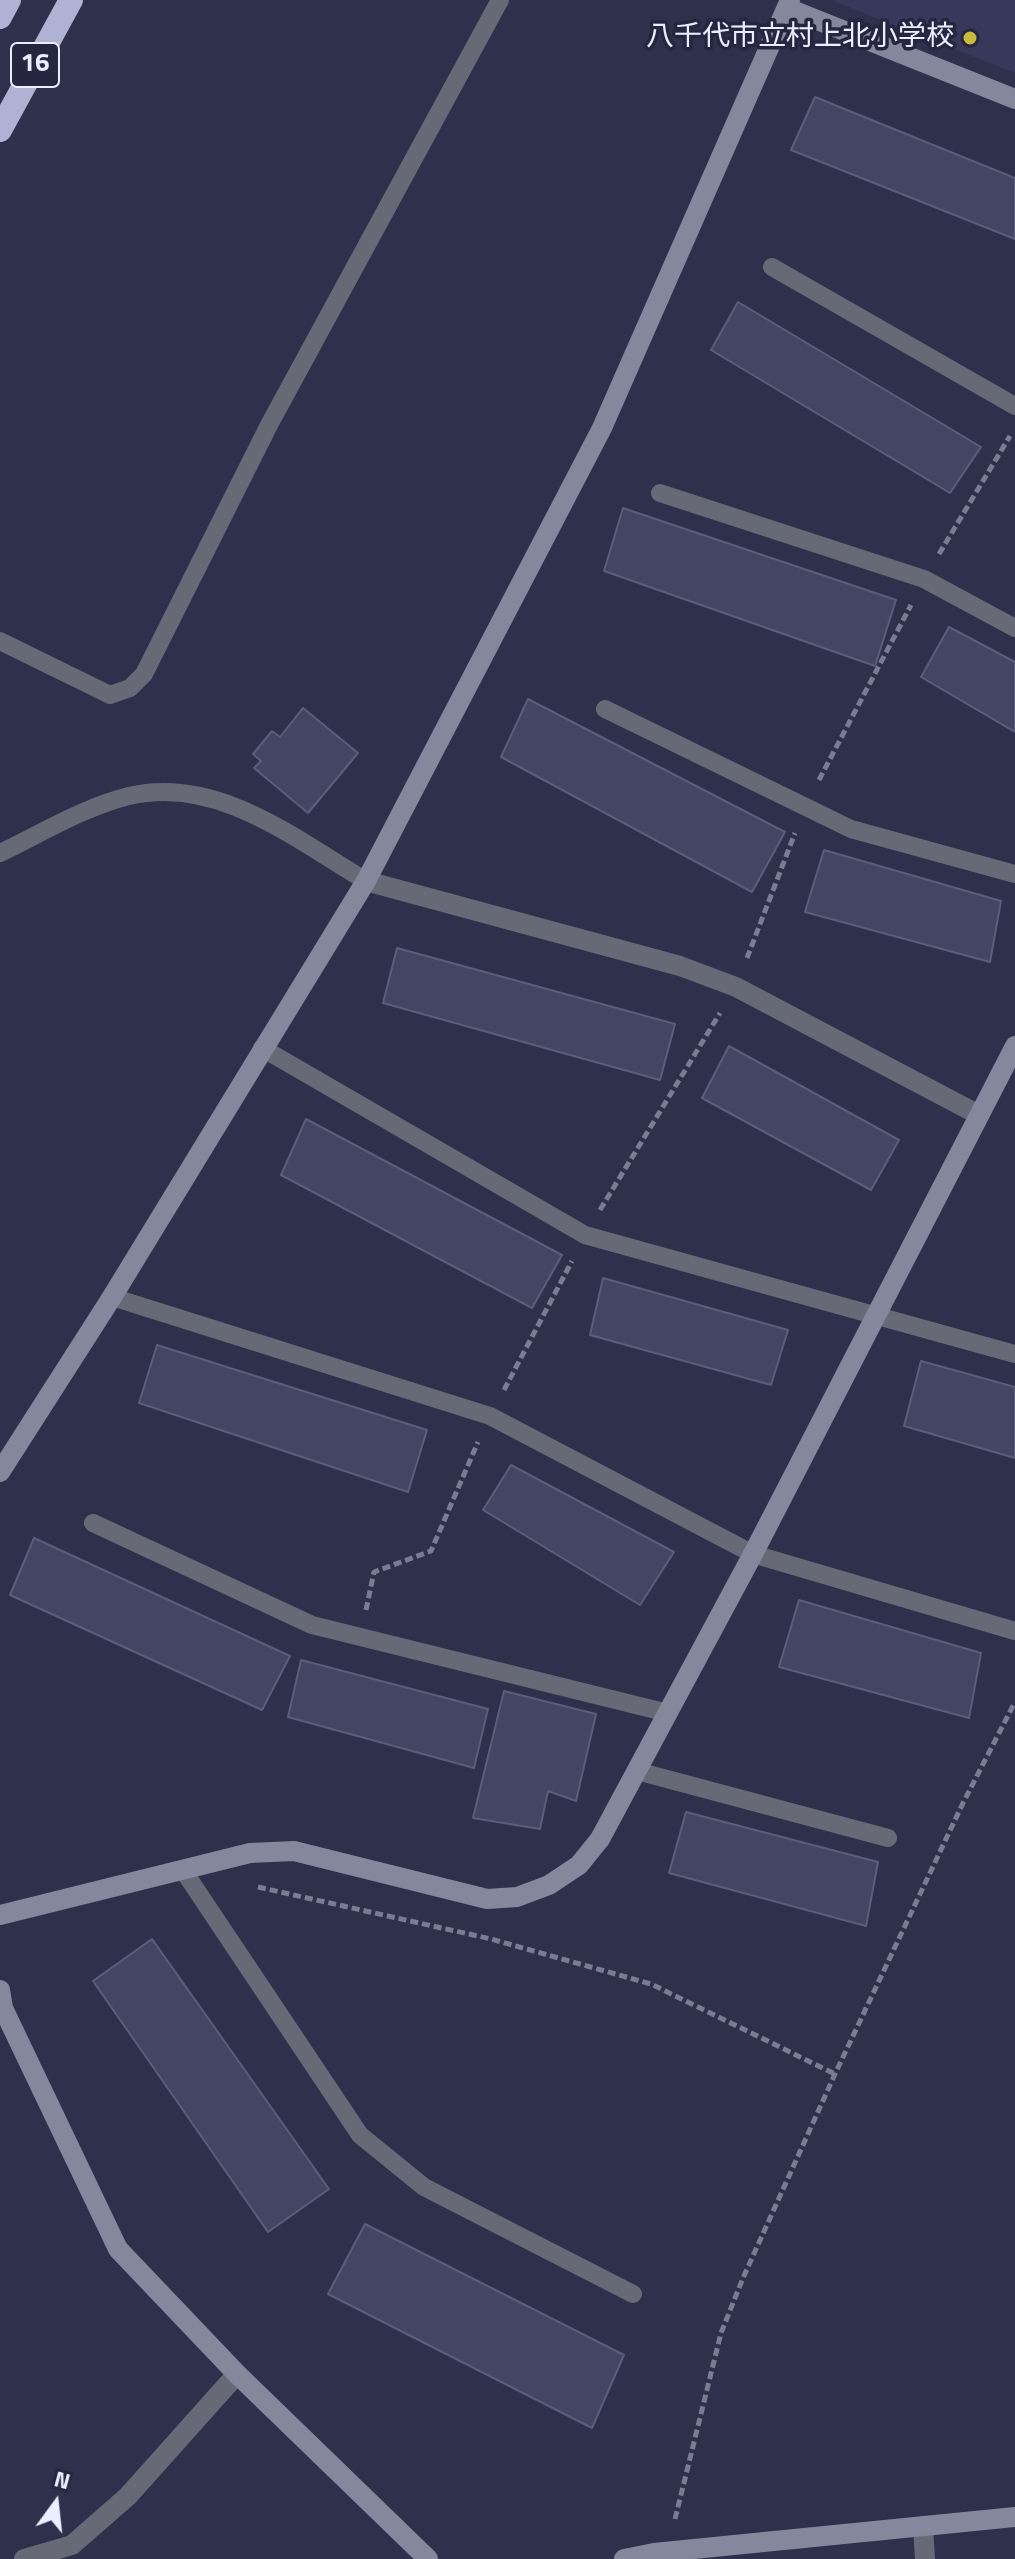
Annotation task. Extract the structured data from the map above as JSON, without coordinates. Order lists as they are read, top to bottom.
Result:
{
  "streets": {
    "highway": ["16"]
  },
  "places": ["八千代市立村上北小学校"],
  "north": "top"
}
